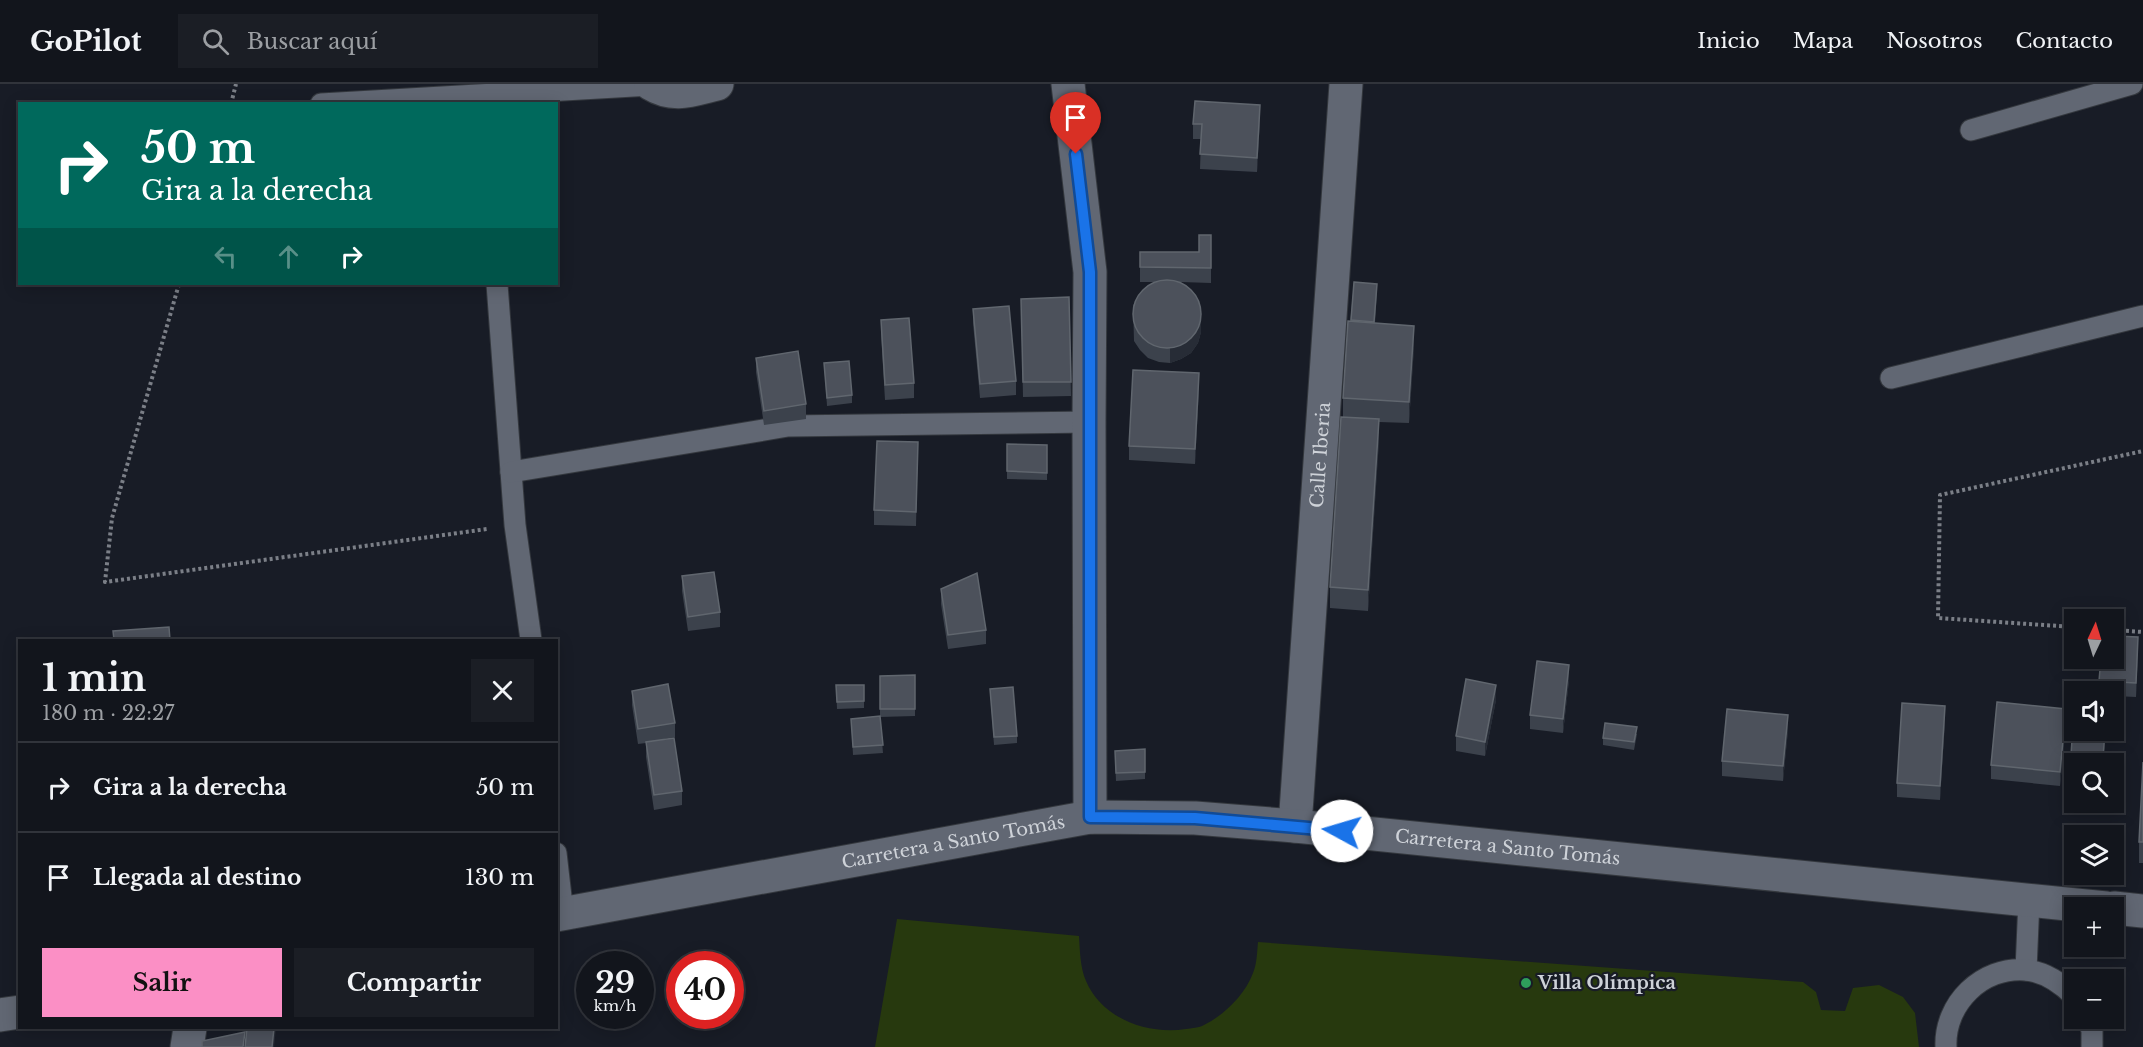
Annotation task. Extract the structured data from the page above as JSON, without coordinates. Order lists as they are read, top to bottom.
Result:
{
  "streets": {
    "street": ["Calle Iberia", "Carretera a Santo Tomás"]
  },
  "crossings": [
    ["Calle Iberia", "Carretera a Santo Tomás"]
  ],
  "places": ["Villa Olímpica"],
  "north": "top",
  "page": {
    "header": "GoPilot",
    "search": "Buscar aquí",
    "nav": [
      "Inicio",
      "Mapa",
      "Nosotros",
      "Contacto"
    ],
    "turn": ["50 m", "Gira a la derecha"],
    "map_buttons": ["+", "−"],
    "heading": ["1 min", "180 m · 22:27"],
    "list": [
      {
        "name": "Gira a la derecha",
        "value": "50 m"
      },
      {
        "name": "Llegada al destino",
        "value": "130 m"
      }
    ],
    "buttons": ["Salir", "Compartir"],
    "speed": "29 km/h",
    "limit": "40"
  }
}
